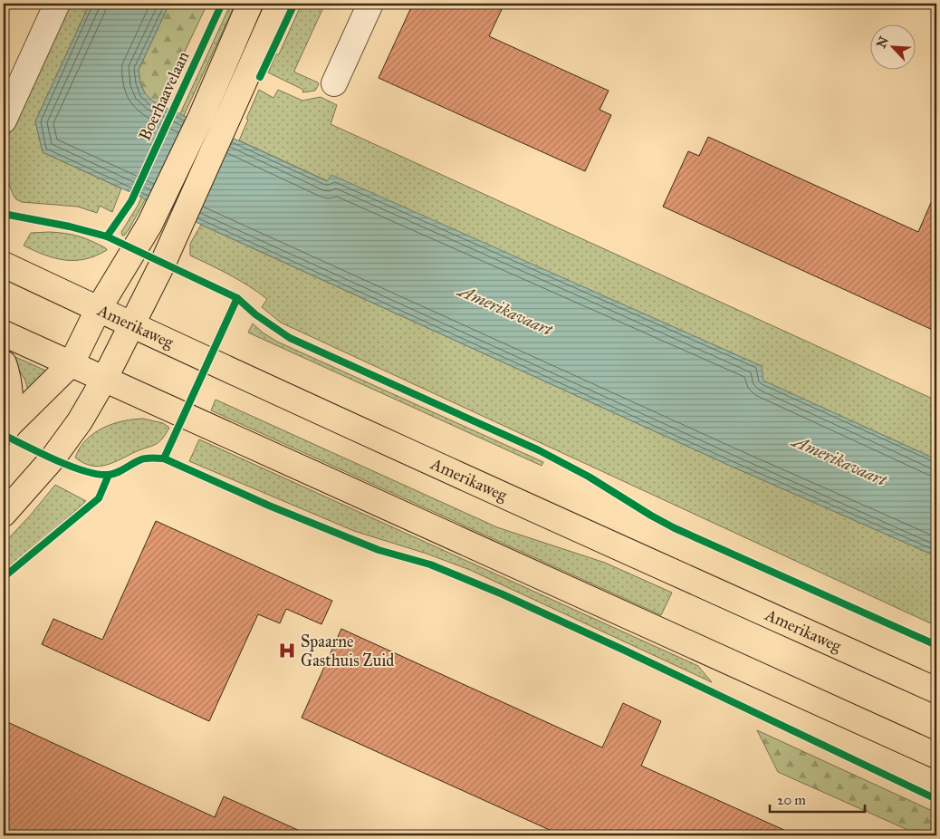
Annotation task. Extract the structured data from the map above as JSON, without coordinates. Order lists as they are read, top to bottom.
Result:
{
  "streets": {
    "main road": ["Amerikaweg"],
    "cycle path": ["Boerhaavelaan"]
  },
  "water": ["Amerikavaart"],
  "places": {
    "hospital": ["Spaarne Gasthuis Zuid"]
  },
  "scale_bar": "20 m",
  "north": "top left"
}
